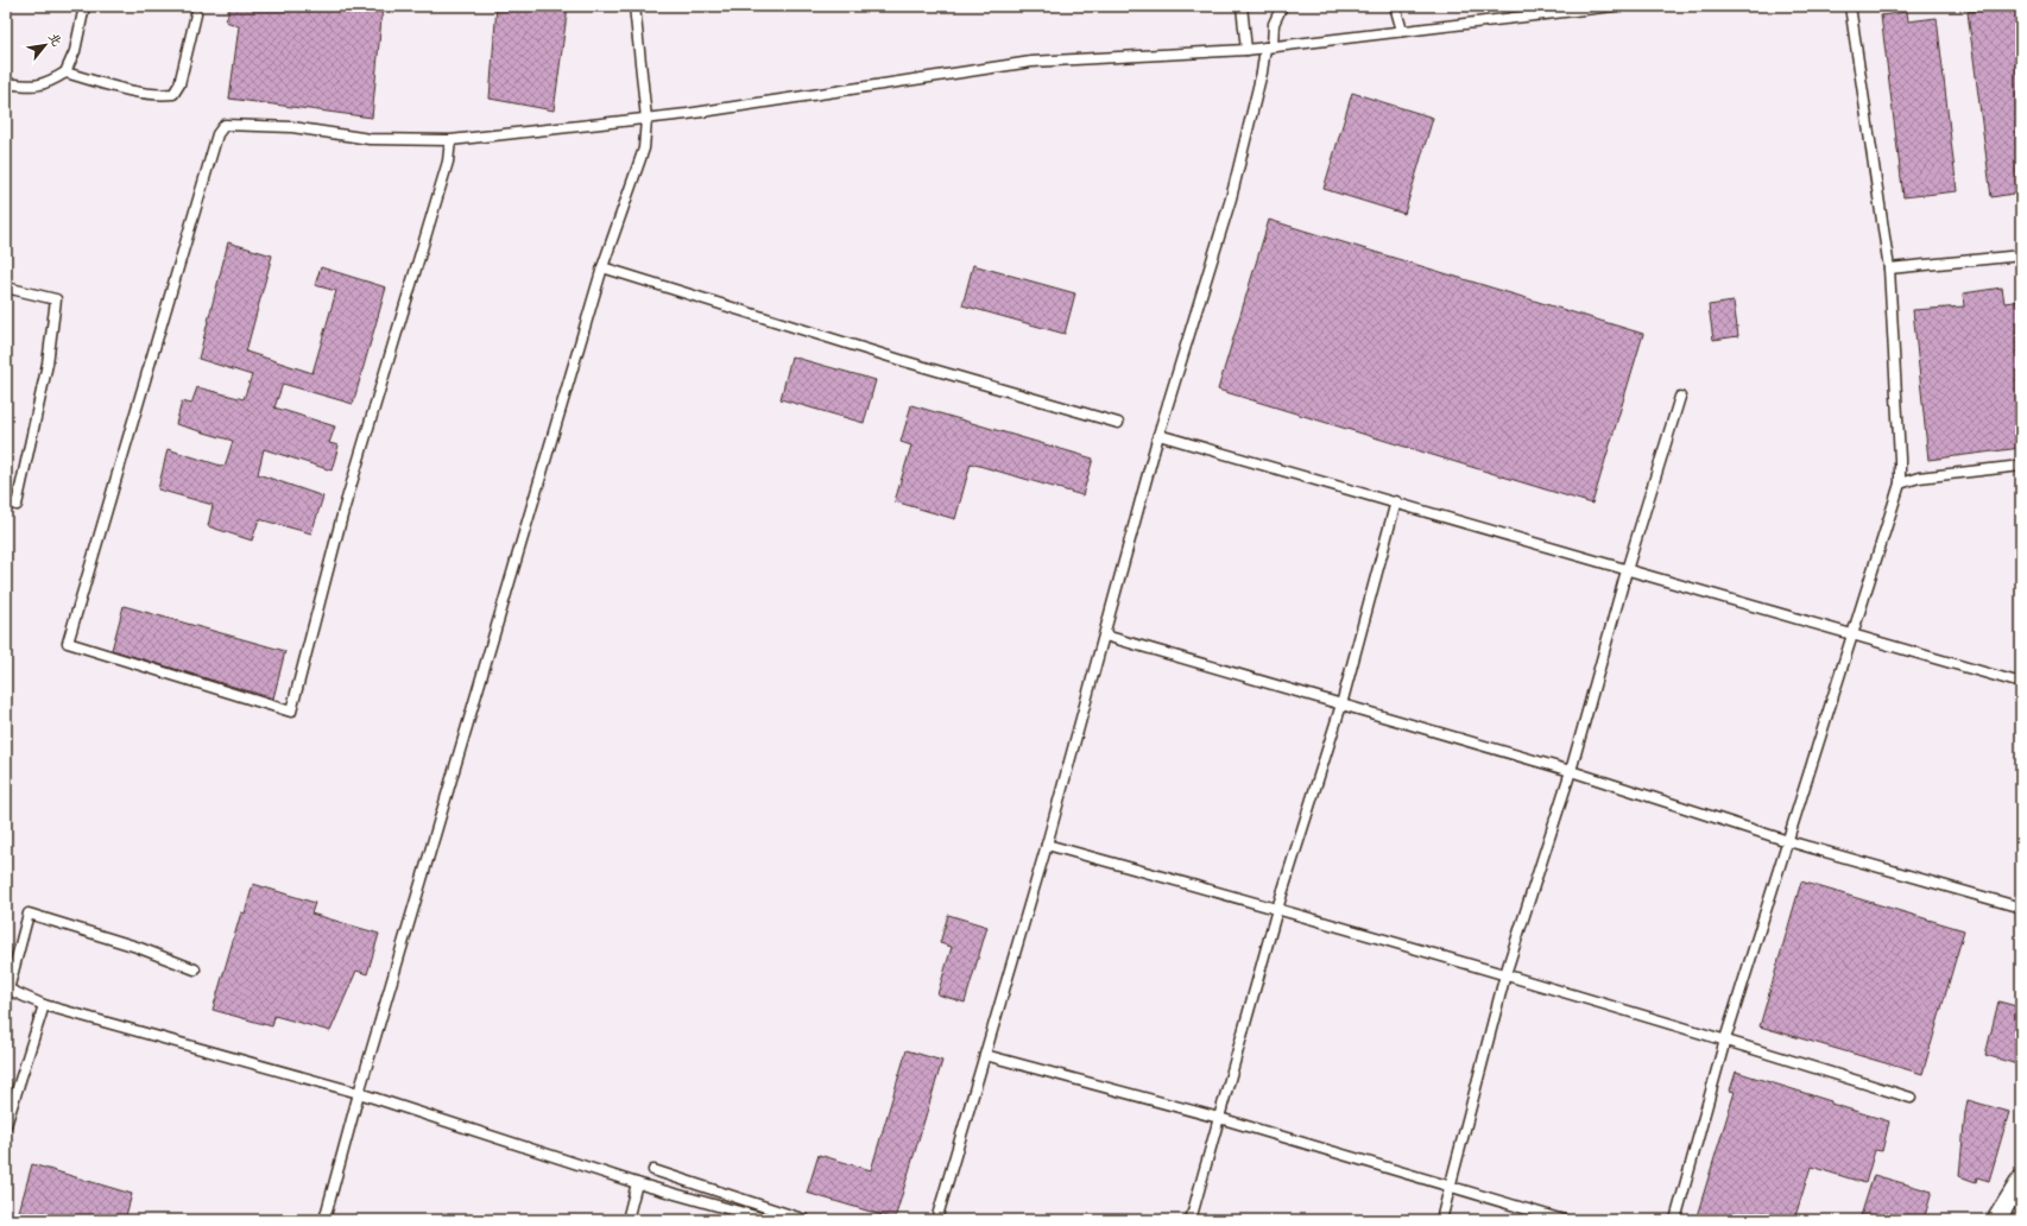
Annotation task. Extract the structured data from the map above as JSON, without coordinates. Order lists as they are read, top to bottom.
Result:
{
  "north": "top right"
}
